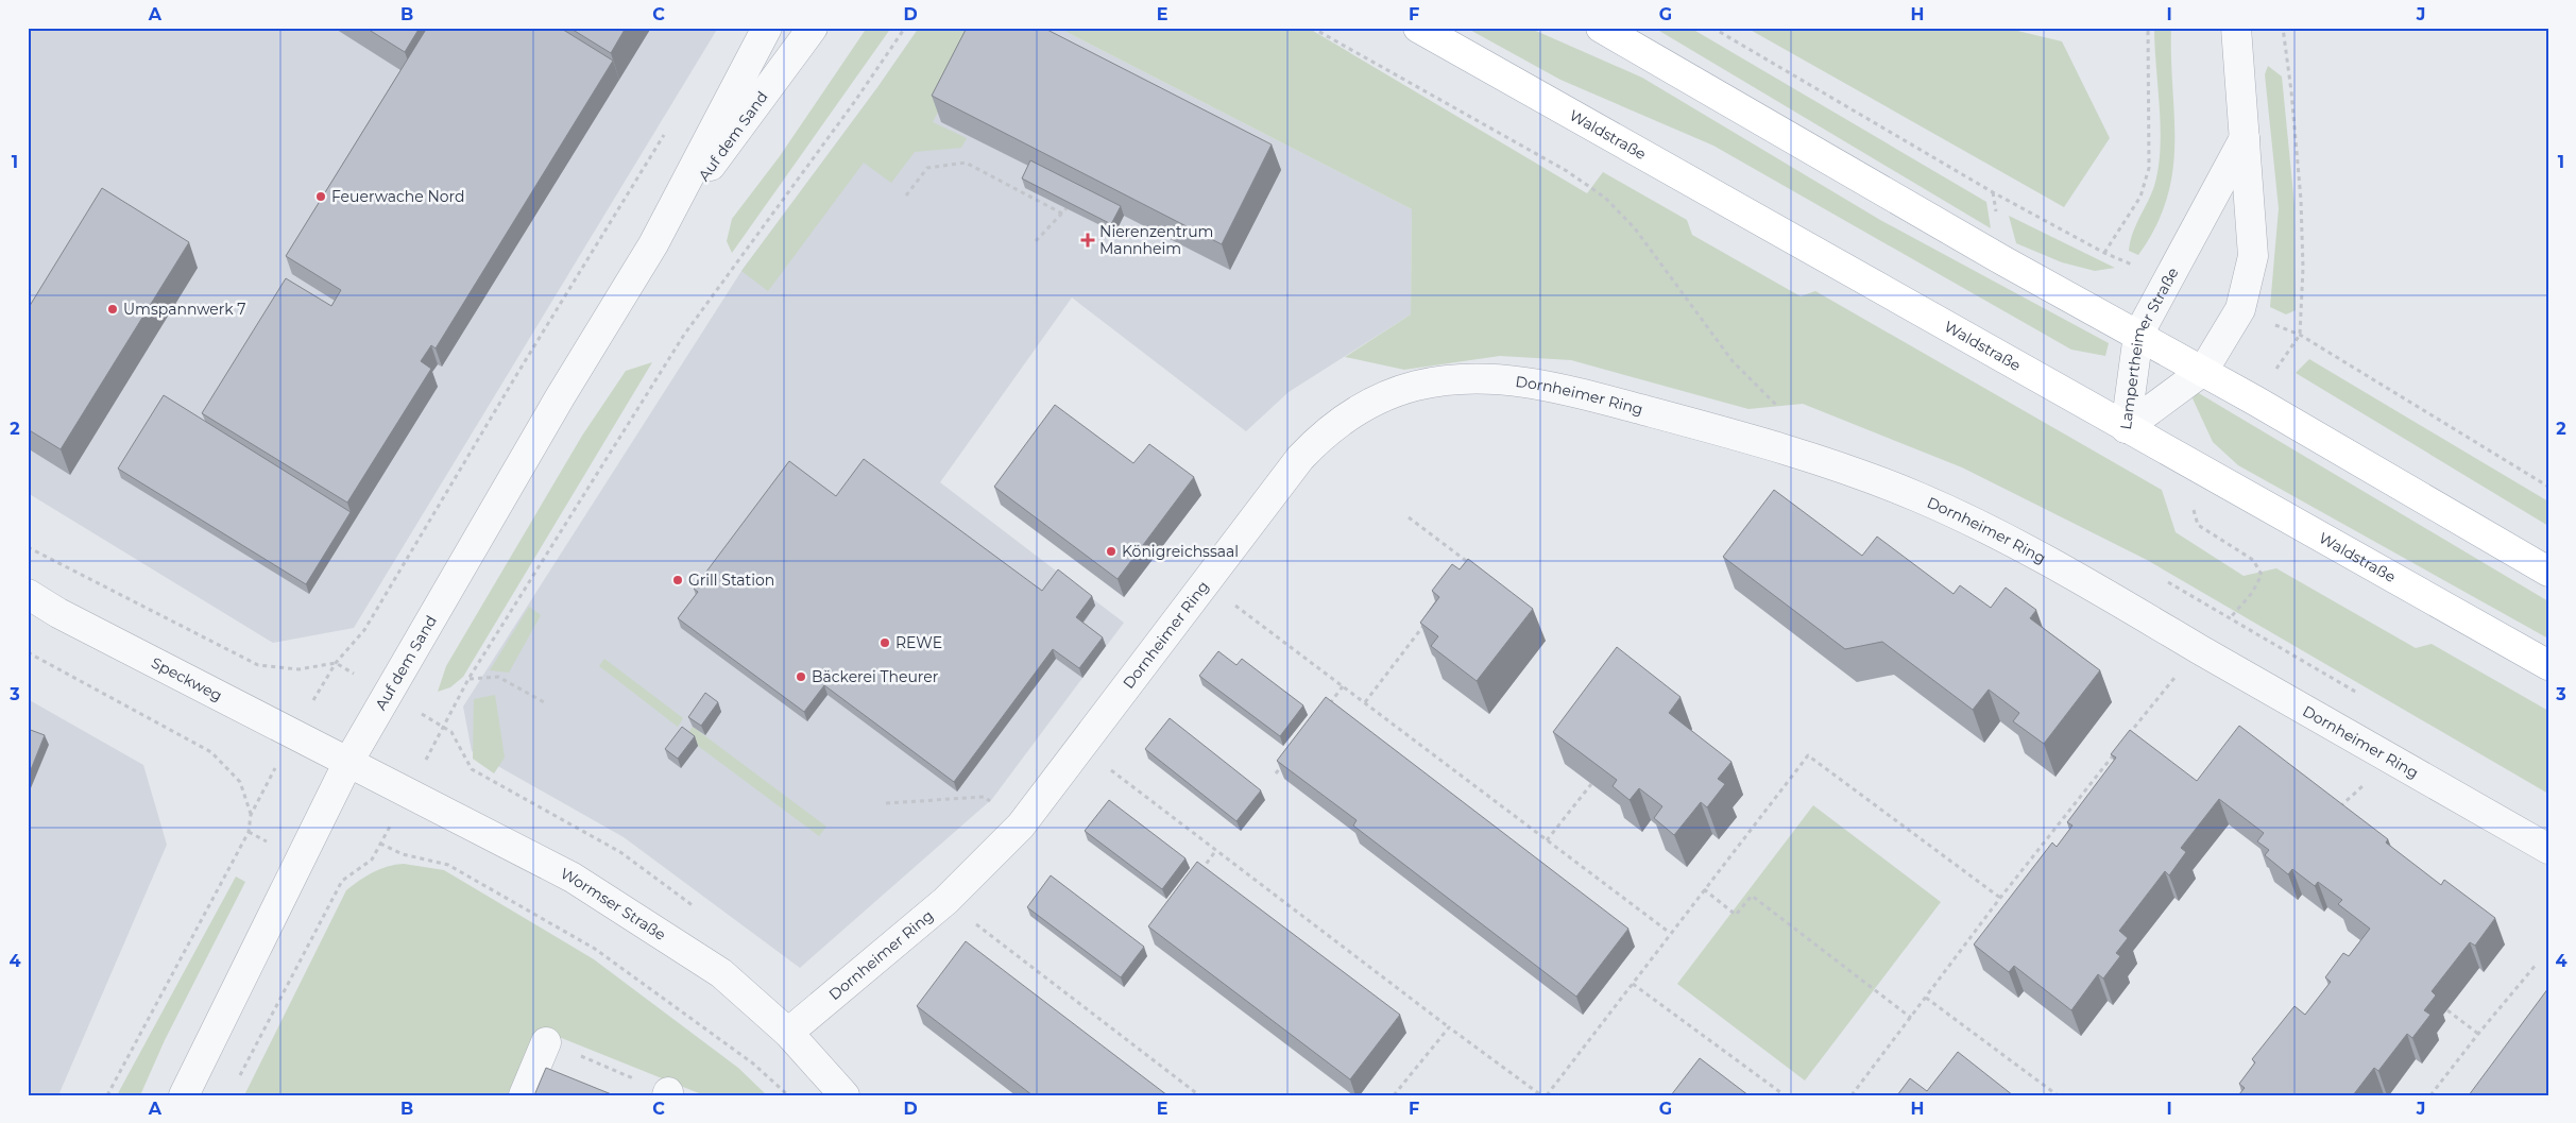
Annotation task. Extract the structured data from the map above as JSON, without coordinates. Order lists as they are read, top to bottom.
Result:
{
  "streets": {
    "main road": ["Waldstraße"],
    "street": [
      "Auf dem Sand",
      "Lampertheimer Straße",
      "Dornheimer Ring",
      "Speckweg",
      "Wormser Straße"
    ]
  },
  "crossings": [
    ["Waldstraße", "Lampertheimer Straße"],
    ["Auf dem Sand", "Speckweg"],
    ["Auf dem Sand", "Wormser Straße"],
    ["Dornheimer Ring", "Wormser Straße"],
    ["Speckweg", "Wormser Straße"]
  ],
  "places": {
    "other": [
      "Feuerwache Nord",
      "Umspannwerk 7",
      "Königreichssaal",
      "Grill Station",
      "REWE",
      "Bäckerei Theurer"
    ],
    "health": ["Nierenzentrum Mannheim"]
  },
  "grid": {
    "columns": [
      "A",
      "B",
      "C",
      "D",
      "E",
      "F",
      "G",
      "H",
      "I",
      "J"
    ],
    "rows": [
      "1",
      "2",
      "3",
      "4"
    ]
  }
}
